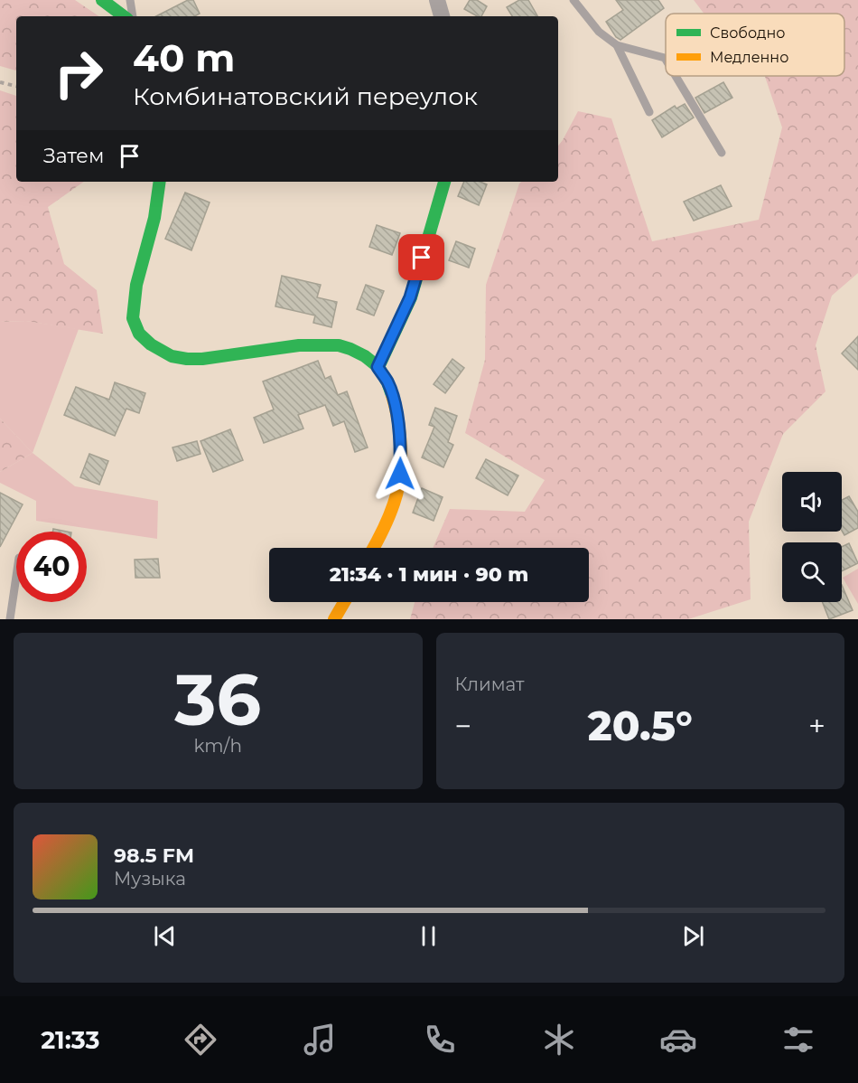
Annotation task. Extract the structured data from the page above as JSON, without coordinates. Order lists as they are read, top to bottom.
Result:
{
  "legend": ["Свободно", "Медленно"],
  "page": {
    "turn": ["40 m", "Комбинатовский переулок"],
    "then": "Затем",
    "limit": "40",
    "trip": "21:34 · 1 мин · 90 m",
    "tile": [
      ["36", "km/h"],
      "Климат"
    ],
    "heat": ["−", "20.5°", "+"],
    "song": ["98.5 FM", "Музыка"],
    "tabs": "21:33"
  }
}
